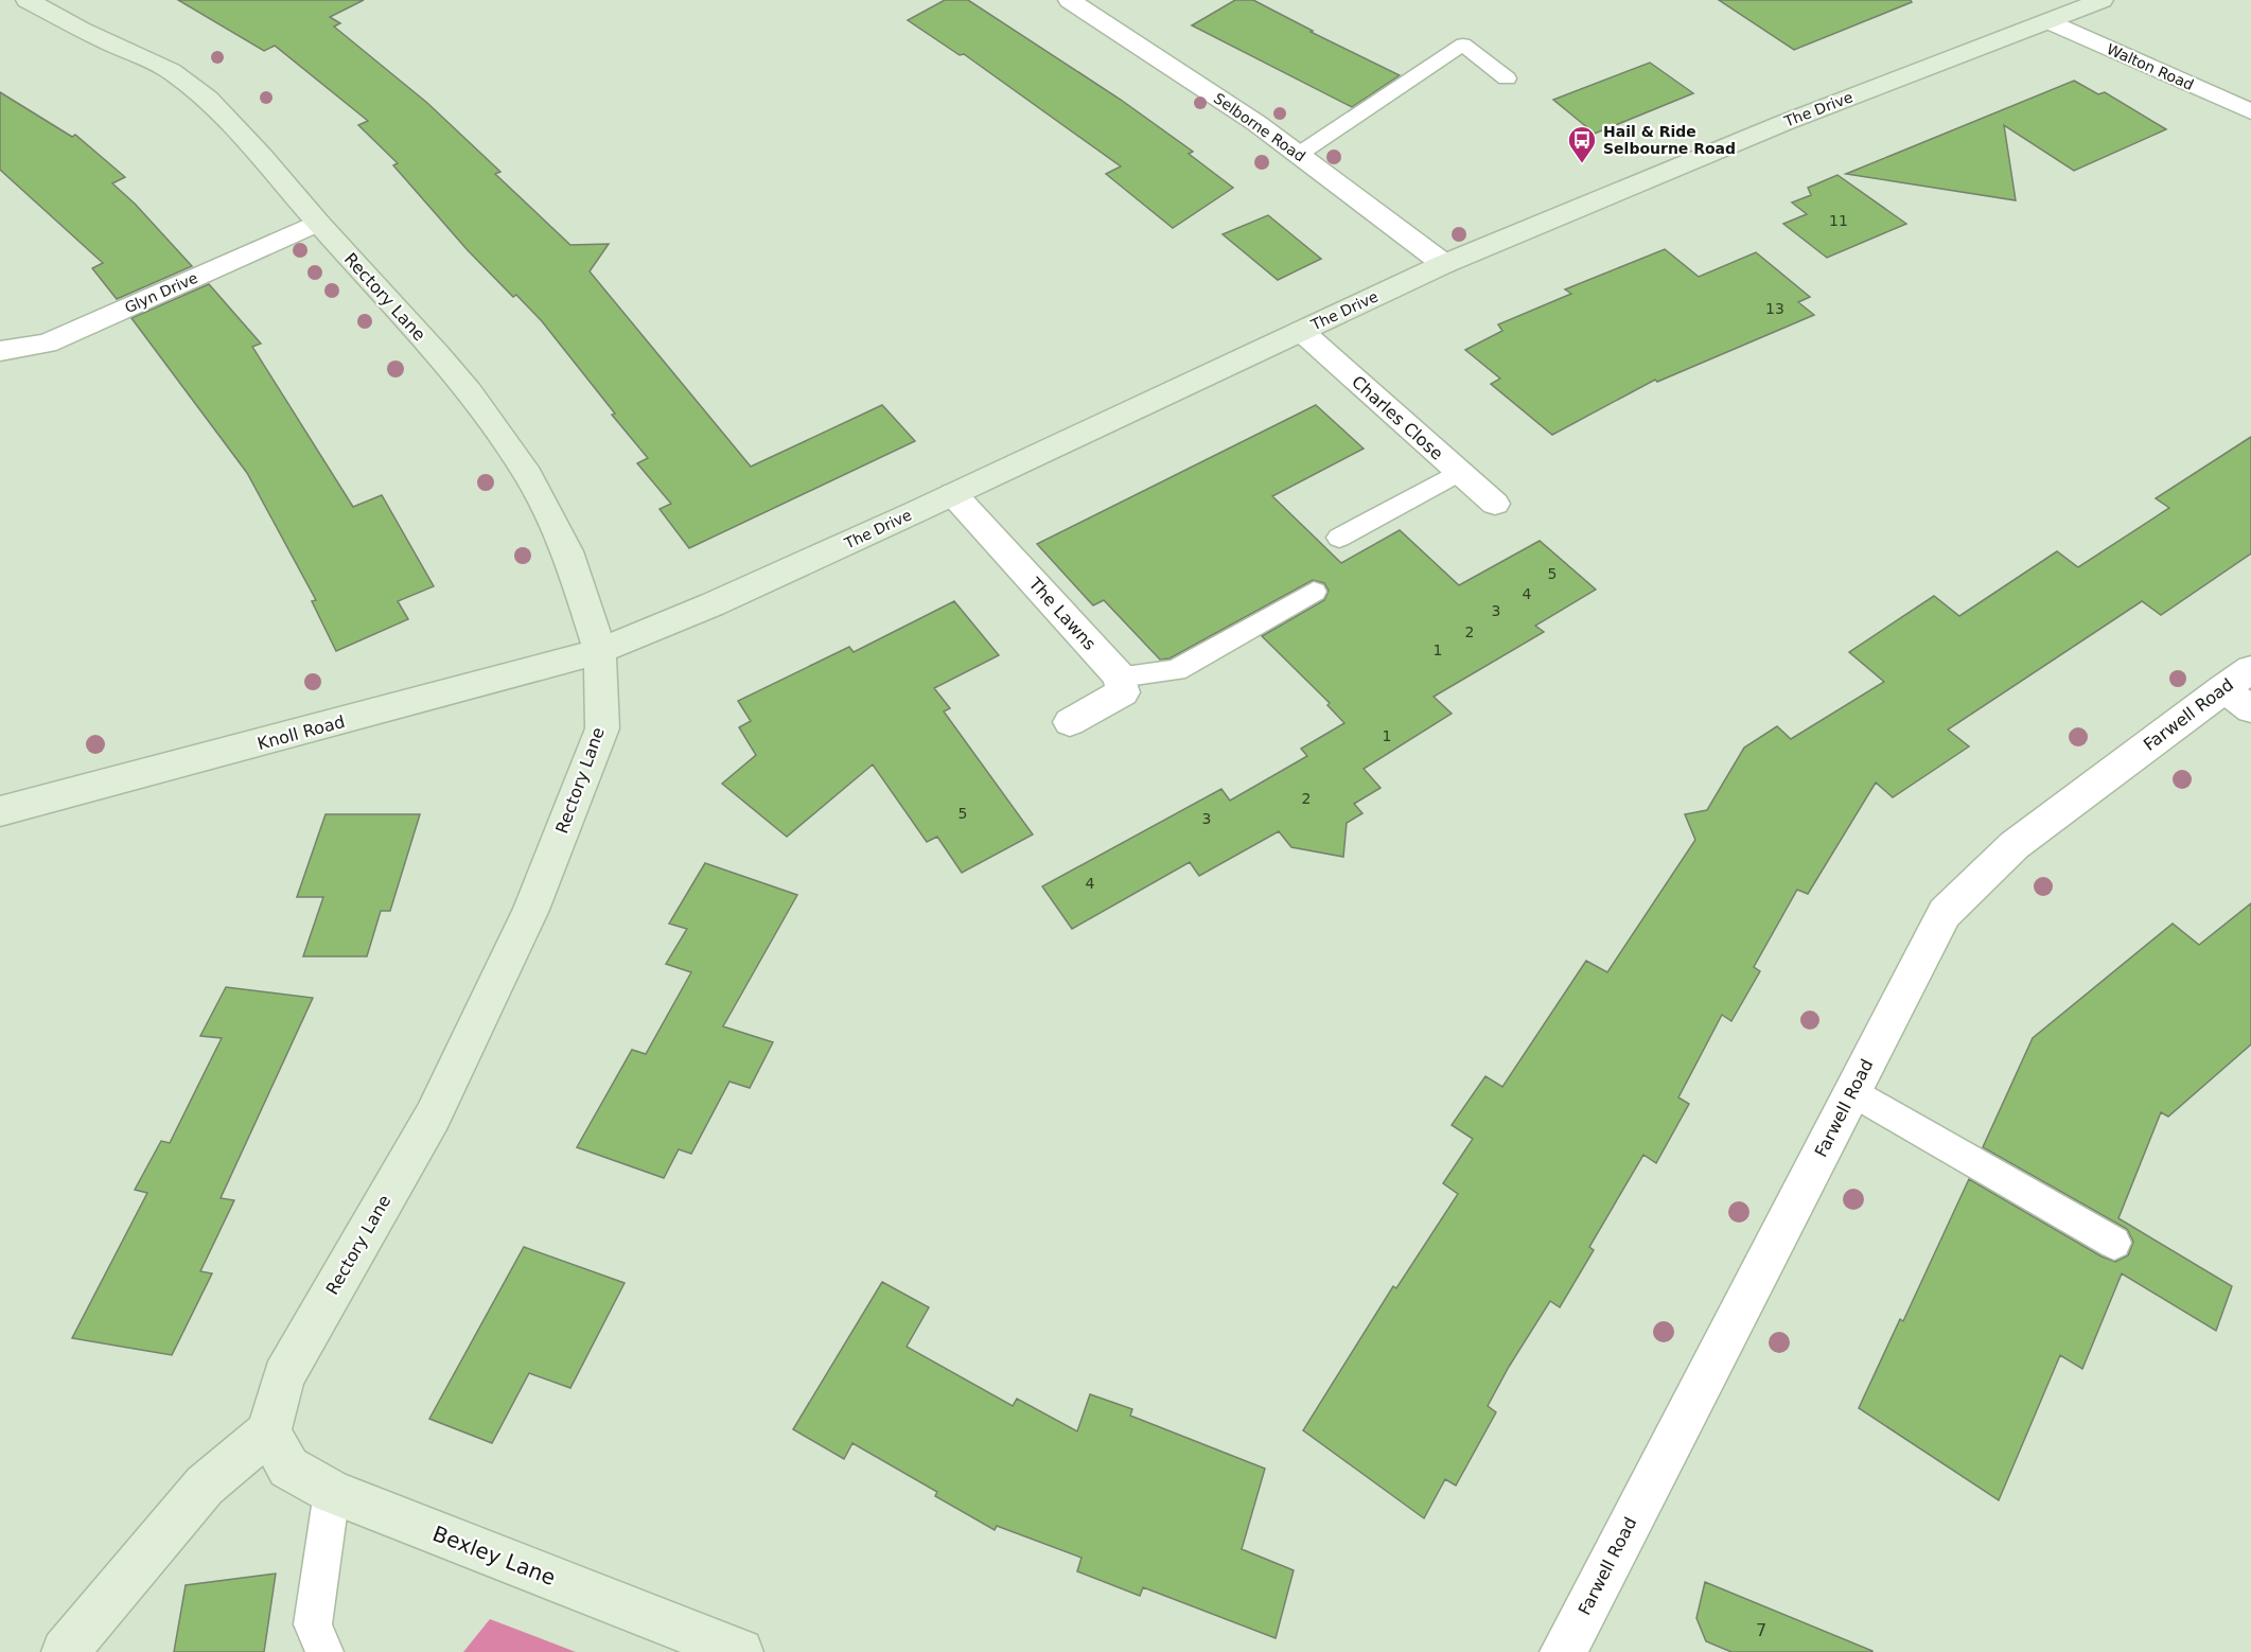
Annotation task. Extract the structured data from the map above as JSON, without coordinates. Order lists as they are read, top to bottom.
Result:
{
  "streets": {
    "street": [
      "Walton Road",
      "The Drive",
      "Selborne Road",
      "Glyn Drive",
      "Rectory Lane",
      "Charles Close",
      "The Lawns",
      "Farwell Road",
      "Knoll Road",
      "Bexley Lane"
    ]
  },
  "crossings": [
    ["Walton Road", "The Drive"],
    ["The Drive", "Selborne Road"],
    ["The Drive", "Rectory Lane"],
    ["The Drive", "Charles Close"],
    ["The Drive", "The Lawns"],
    ["The Drive", "Knoll Road"],
    ["Glyn Drive", "Rectory Lane"],
    ["Rectory Lane", "Knoll Road"],
    ["Rectory Lane", "Bexley Lane"]
  ],
  "places": {
    "bus stop": ["Hail & Ride Selbourne Road"]
  },
  "house_numbers": [
    "11",
    "13",
    "5",
    "4",
    "3",
    "2",
    "1",
    "1",
    "2",
    "5",
    "3",
    "4",
    "7"
  ]
}
